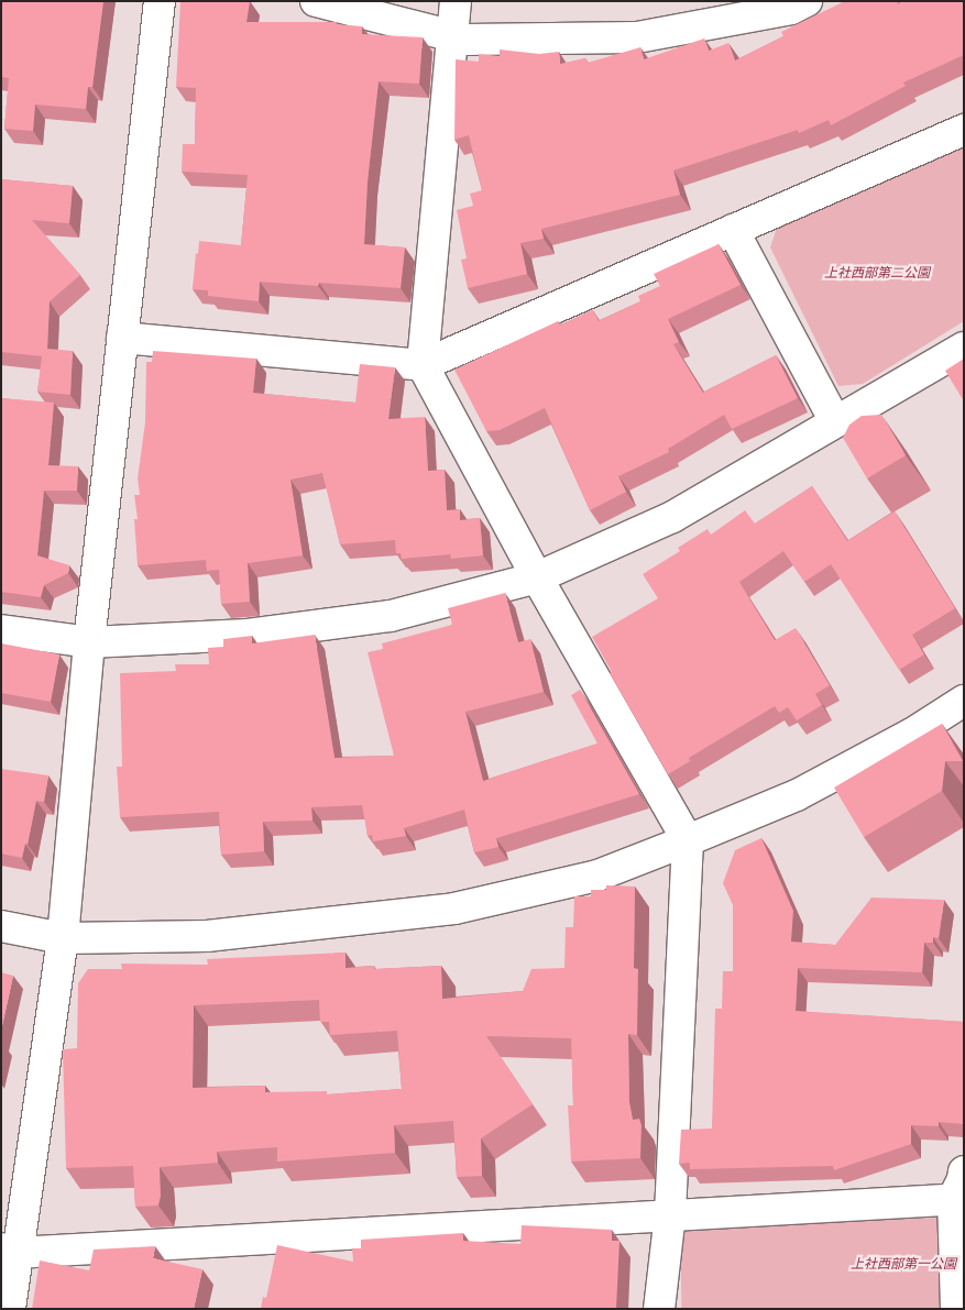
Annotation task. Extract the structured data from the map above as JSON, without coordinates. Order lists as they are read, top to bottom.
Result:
{
  "parks": ["上社西部第二公園", "上社西部第一公園"]
}
